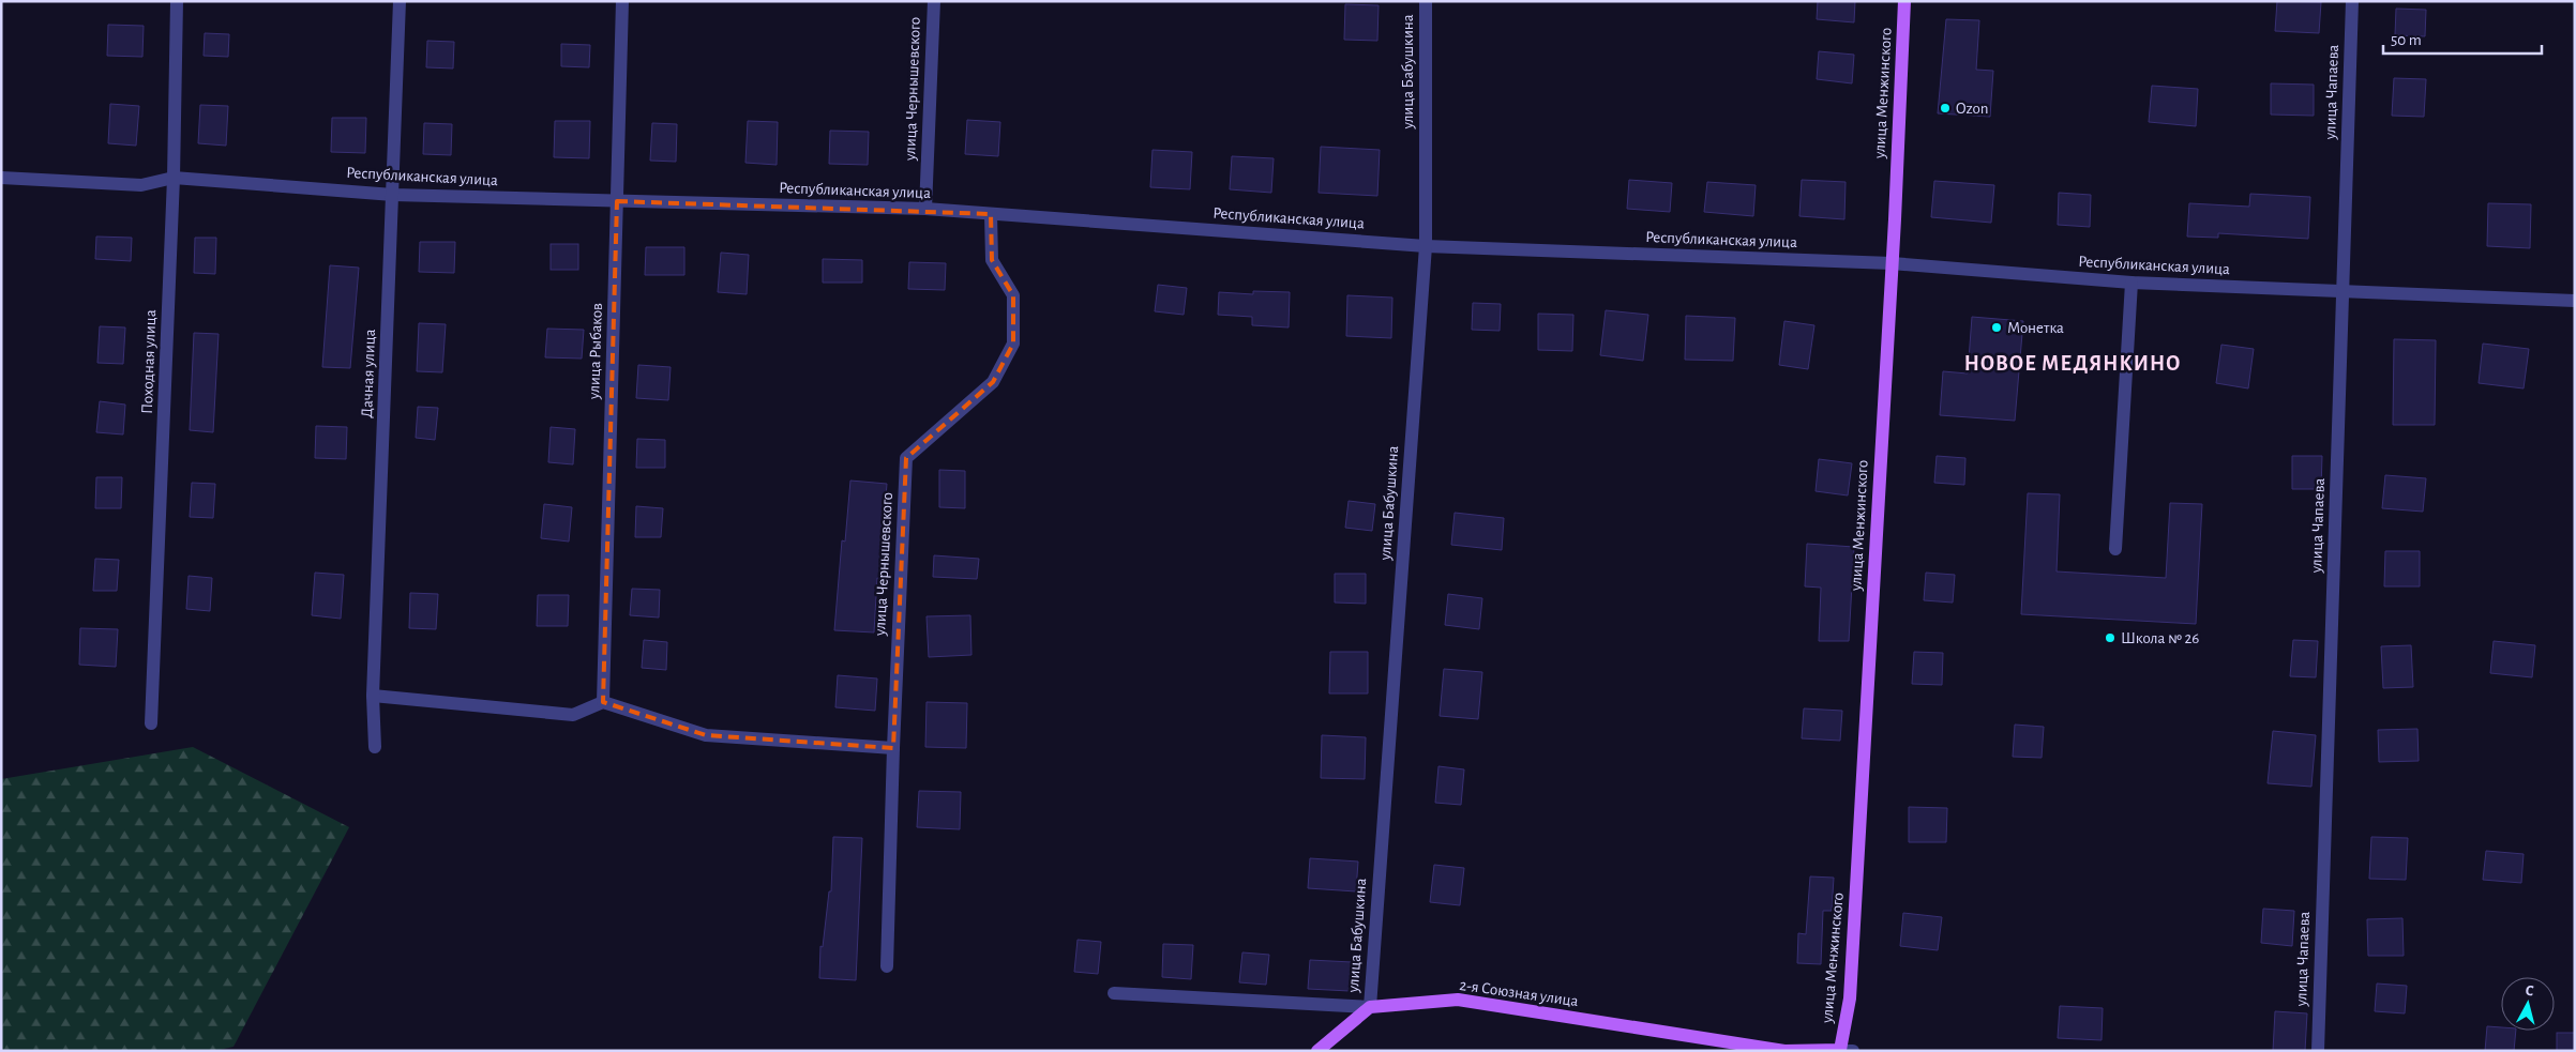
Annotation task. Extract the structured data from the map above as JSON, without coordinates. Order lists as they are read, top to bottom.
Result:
{
  "streets": {
    "main road": ["улица Менжинского", "2-я Союзная улица"],
    "street": [
      "улица Бабушкина",
      "улица Чернышевского",
      "улица Чапаева",
      "Республиканская улица",
      "улица Рыбаков",
      "Походная улица",
      "Дачная улица"
    ]
  },
  "crossings": [
    ["улица Бабушкина", "Республиканская улица"],
    ["улица Бабушкина", "2-я Союзная улица"],
    ["улица Чернышевского", "Республиканская улица"],
    ["улица Чапаева", "Республиканская улица"],
    ["улица Менжинского", "Республиканская улица"],
    ["улица Менжинского", "2-я Союзная улица"],
    ["Республиканская улица", "улица Рыбаков"],
    ["Республиканская улица", "Походная улица"],
    ["Республиканская улица", "Дачная улица"]
  ],
  "districts": ["НОВОЕ МЕДЯНКИНО"],
  "places": ["Ozon", "Монетка", "Школа № 26"],
  "scale_bar": "50 m",
  "north": "top"
}
